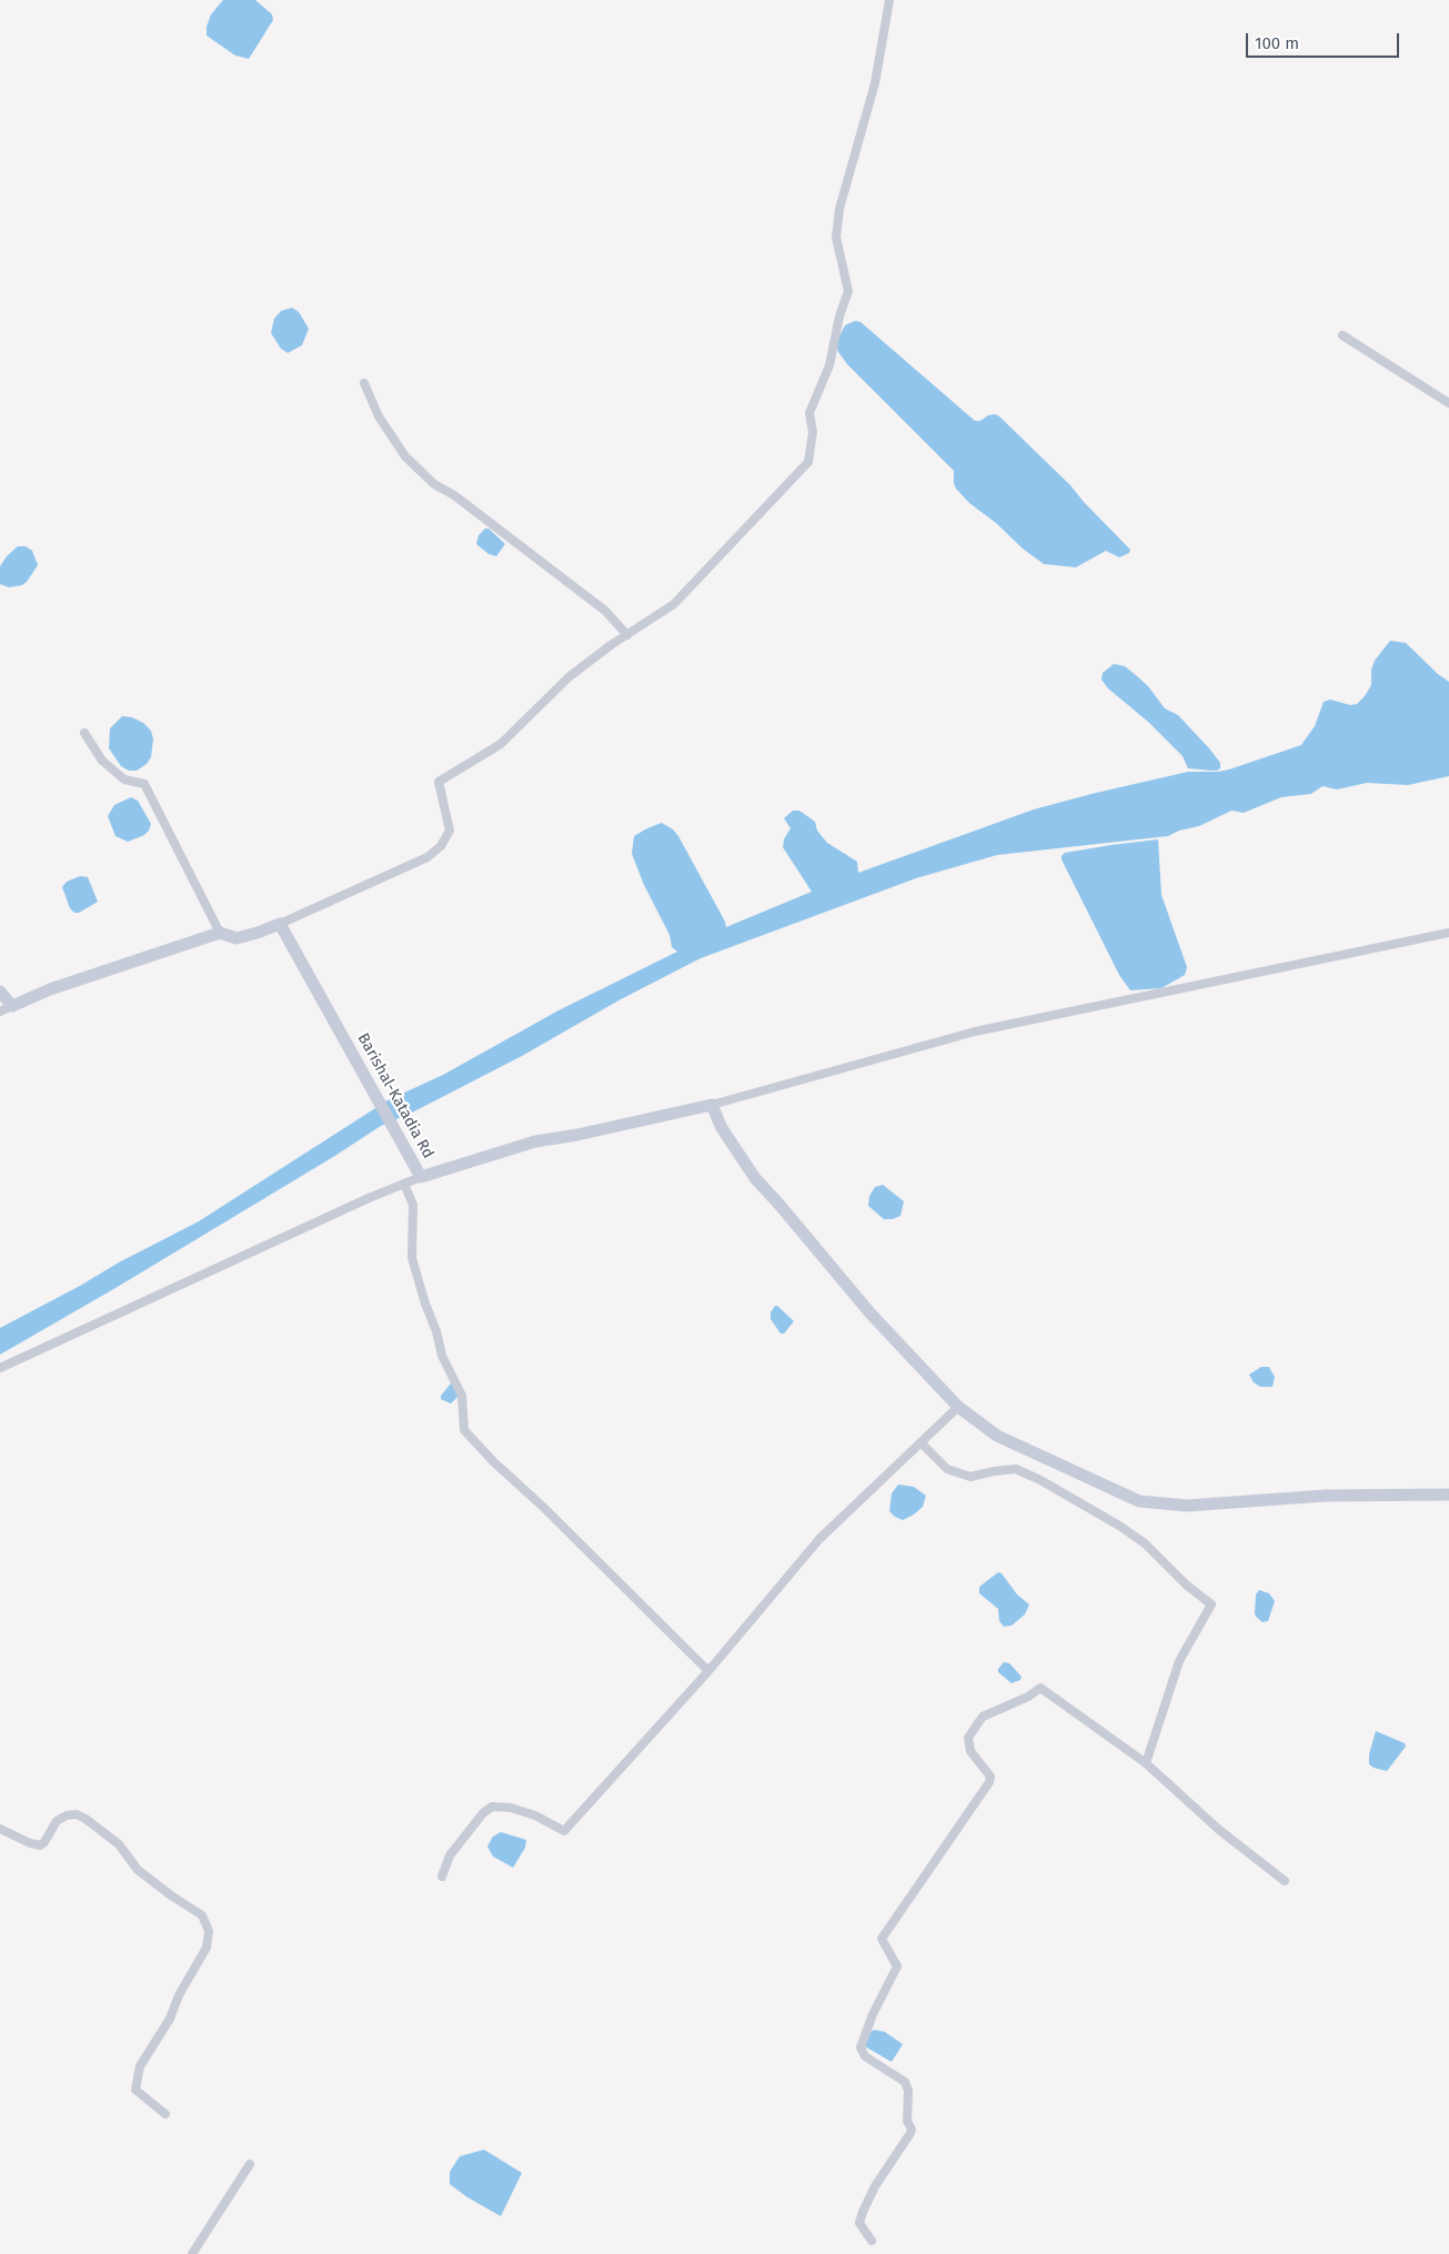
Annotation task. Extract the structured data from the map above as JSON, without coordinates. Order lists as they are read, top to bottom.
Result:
{
  "streets": {
    "main road": ["Barishal-Katadia Rd"]
  },
  "scale_bar": "100 m"
}
